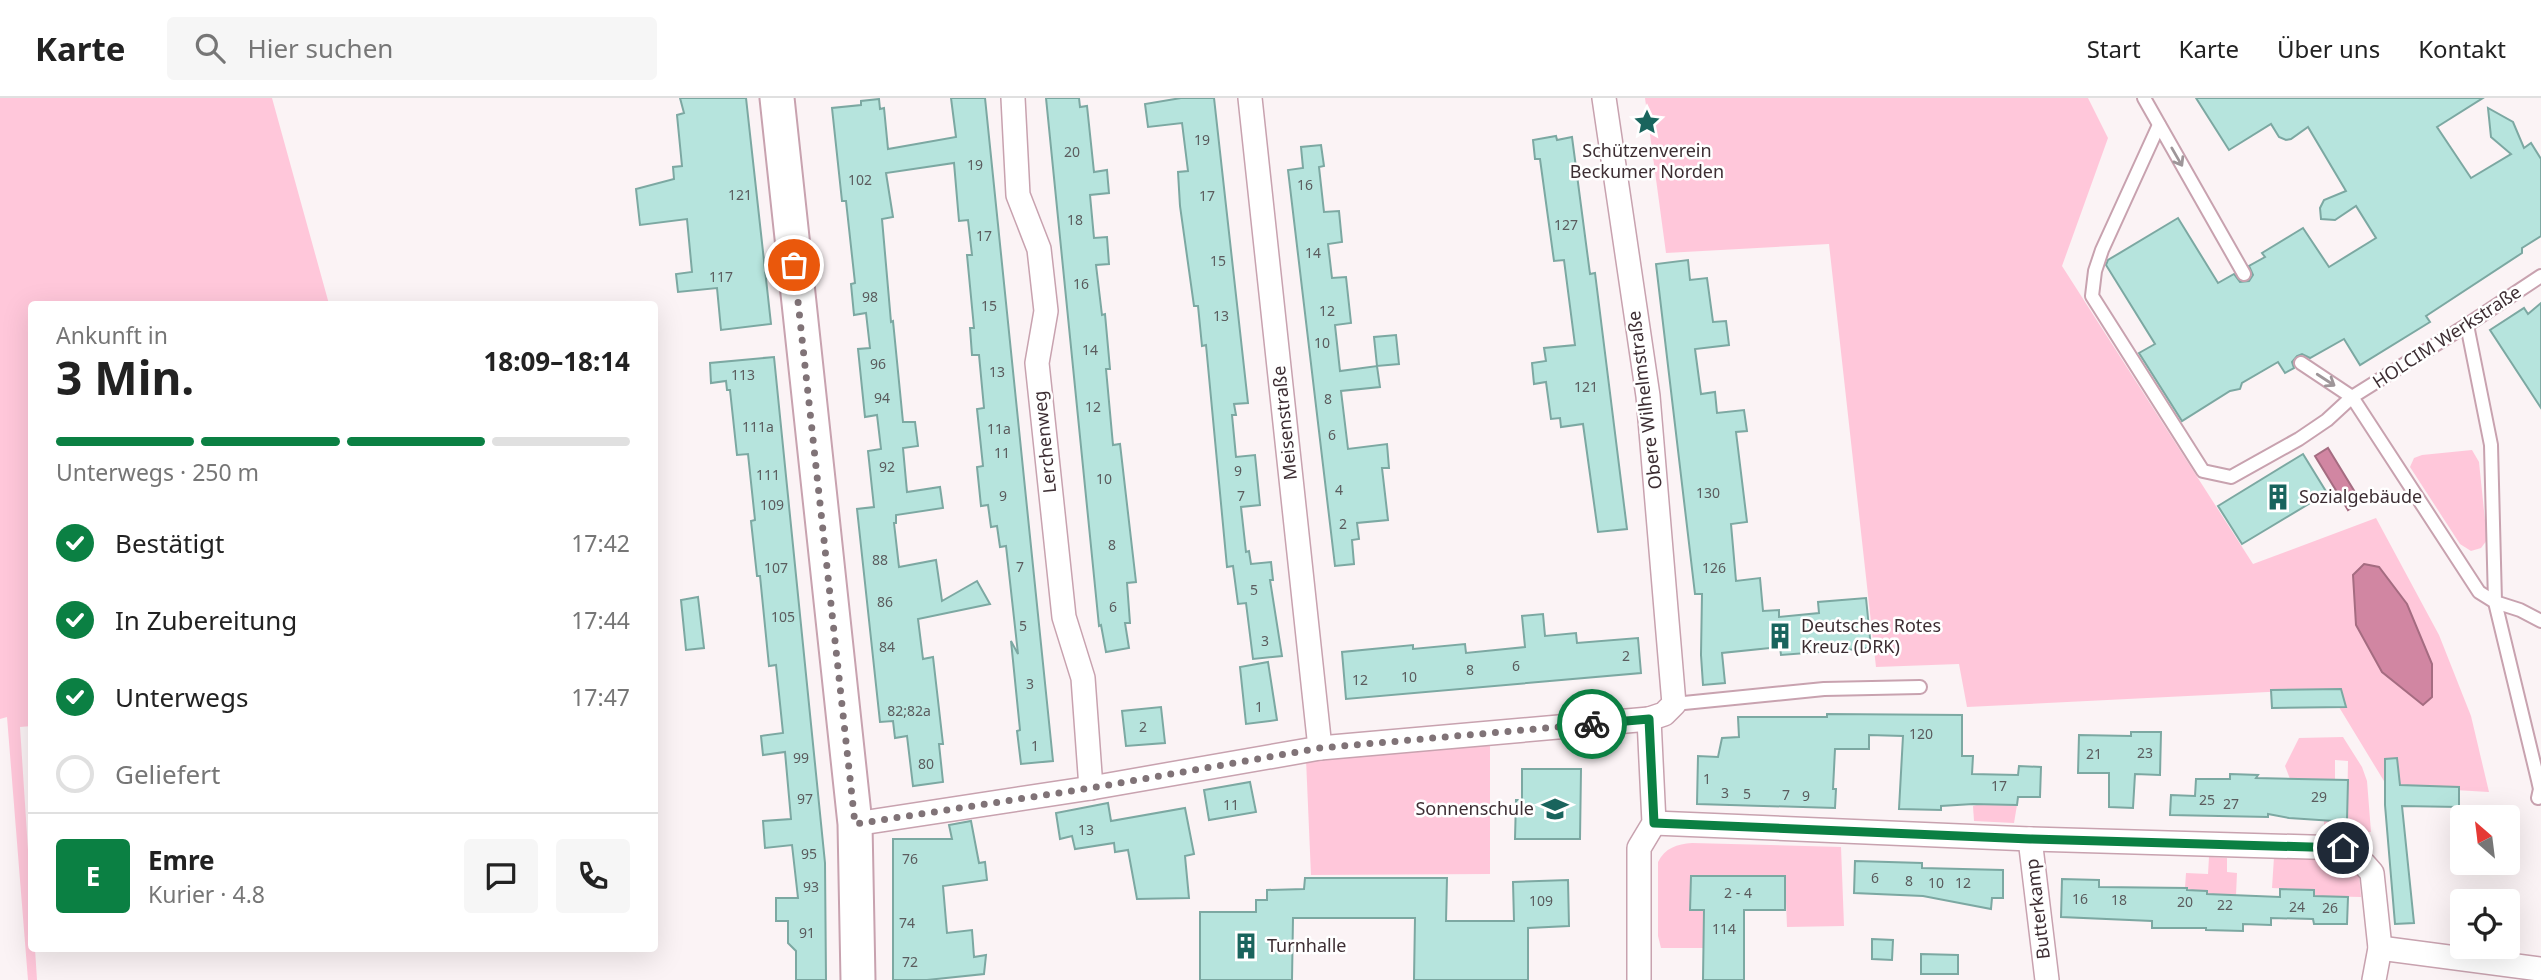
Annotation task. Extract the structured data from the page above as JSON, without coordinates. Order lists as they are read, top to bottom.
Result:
{
  "streets": {
    "street": [
      "Obere Wilhelmstraße",
      "Meisenstraße",
      "Lerchenweg",
      "Butterkamp"
    ],
    "lane": ["HOLCIM Werkstraße"]
  },
  "places": {
    "place": ["Schützenverein Beckumer Norden"],
    "building": ["Sozialgebäude", "Deutsches Rotes Kreuz (DRK)", "Turnhalle"],
    "school or university": ["Sonnenschule"]
  },
  "house_numbers": [
    "19",
    "20",
    "19",
    "102",
    "16",
    "121",
    "17",
    "18",
    "127",
    "17",
    "14",
    "15",
    "117",
    "16",
    "98",
    "15",
    "12",
    "13",
    "10",
    "14",
    "96",
    "13",
    "113",
    "121",
    "94",
    "8",
    "12",
    "111a",
    "11a",
    "6",
    "11",
    "92",
    "9",
    "111",
    "10",
    "4",
    "130",
    "9",
    "7",
    "109",
    "2",
    "8",
    "88",
    "7",
    "107",
    "126",
    "5",
    "86",
    "6",
    "105",
    "5",
    "3",
    "84",
    "2",
    "6",
    "8",
    "10",
    "12",
    "3",
    "1",
    "82;82a",
    "2",
    "120",
    "1",
    "23",
    "21",
    "99",
    "80",
    "1",
    "17",
    "3",
    "5",
    "7",
    "9",
    "29",
    "97",
    "25",
    "27",
    "11",
    "13",
    "95",
    "76",
    "6",
    "8",
    "10",
    "12",
    "93",
    "2 - 4",
    "16",
    "18",
    "109",
    "20",
    "22",
    "24",
    "26",
    "74",
    "114",
    "91",
    "72"
  ],
  "north": "top left",
  "page": {
    "header": "Karte",
    "search": "Hier suchen",
    "nav": [
      "Start",
      "Karte",
      "Über uns",
      "Kontakt"
    ],
    "heading": ["3 Min.", "Ankunft in", "18:09–18:14"],
    "panel": ["Emre", "Kurier · 4.8"],
    "bar": "Unterwegs · 250 m",
    "list": [
      ["Bestätigt", "17:42"],
      ["In Zubereitung", "17:44"],
      ["Unterwegs", "17:47"],
      "Geliefert"
    ],
    "round": "E"
  }
}
